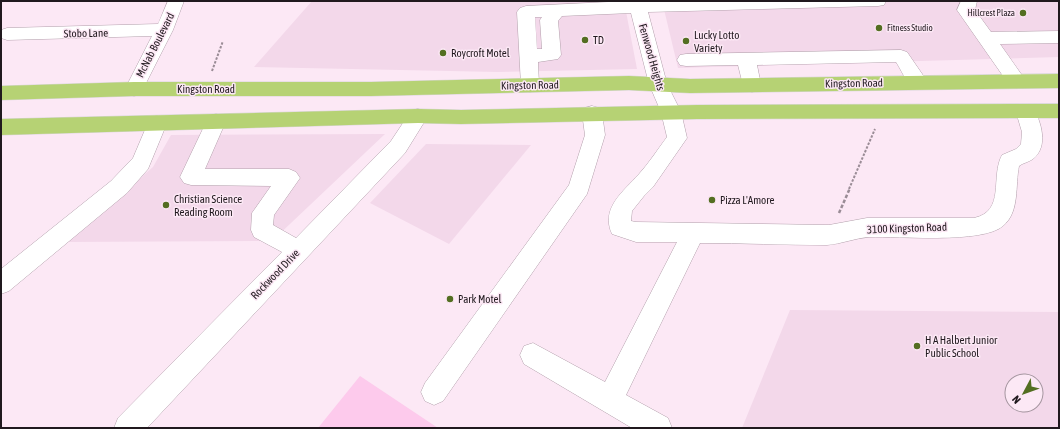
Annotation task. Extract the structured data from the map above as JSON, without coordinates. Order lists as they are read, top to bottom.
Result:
{
  "streets": {
    "main road": ["Kingston Road"],
    "street": [
      "Stobo Lane",
      "McNab Boulevard",
      "Fenwood Heights",
      "3100 Kingston Road",
      "Rockwood Drive"
    ]
  },
  "crossings": [
    ["Stobo Lane", "McNab Boulevard"],
    ["McNab Boulevard", "Kingston Road"],
    ["Fenwood Heights", "Kingston Road"],
    ["Fenwood Heights", "3100 Kingston Road"]
  ],
  "places": [
    "Hillcrest Plaza",
    "Fitness Studio",
    "TD",
    "Lucky Lotto Variety",
    "Roycroft Motel",
    "Pizza L'Amore",
    "Christian Science Reading Room",
    "Park Motel",
    "H A Halbert Junior Public School"
  ],
  "north": "bottom left"
}
